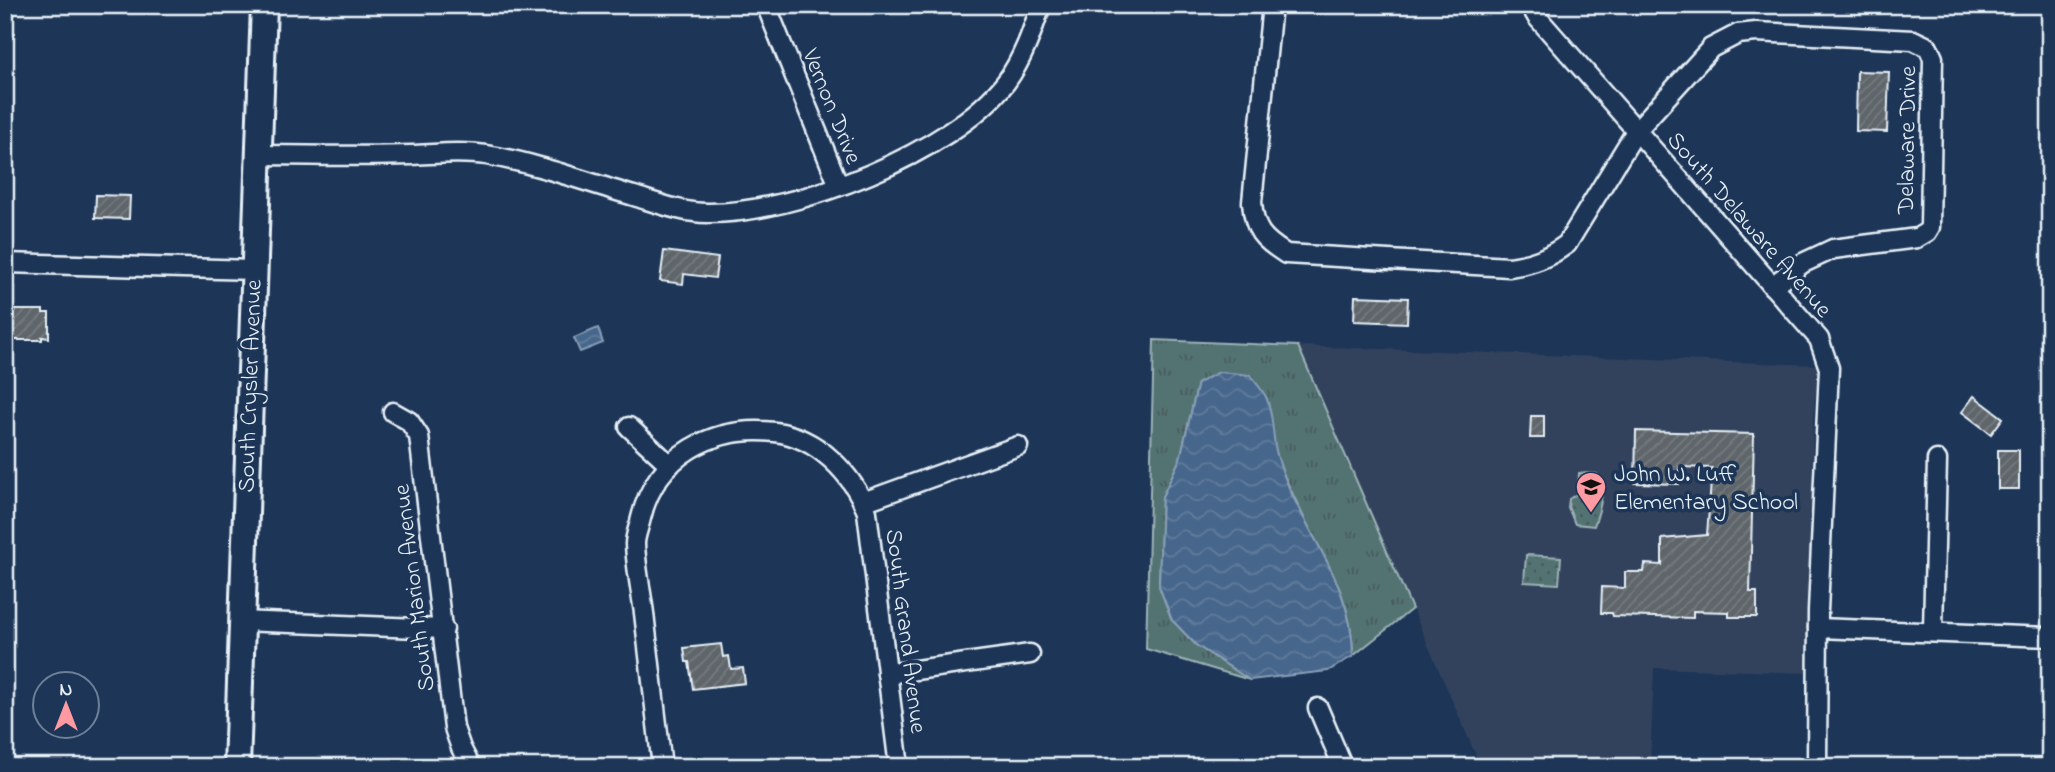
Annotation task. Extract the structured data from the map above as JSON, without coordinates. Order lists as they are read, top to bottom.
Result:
{
  "streets": {
    "main road": ["South Crysler Avenue"],
    "street": [
      "Vernon Drive",
      "Delaware Drive",
      "South Delaware Avenue",
      "South Marion Avenue",
      "South Grand Avenue"
    ]
  },
  "crossings": [
    ["Delaware Drive", "South Delaware Avenue"]
  ],
  "places": {
    "school or university": ["John W. Luff Elementary School"]
  },
  "north": "top"
}
